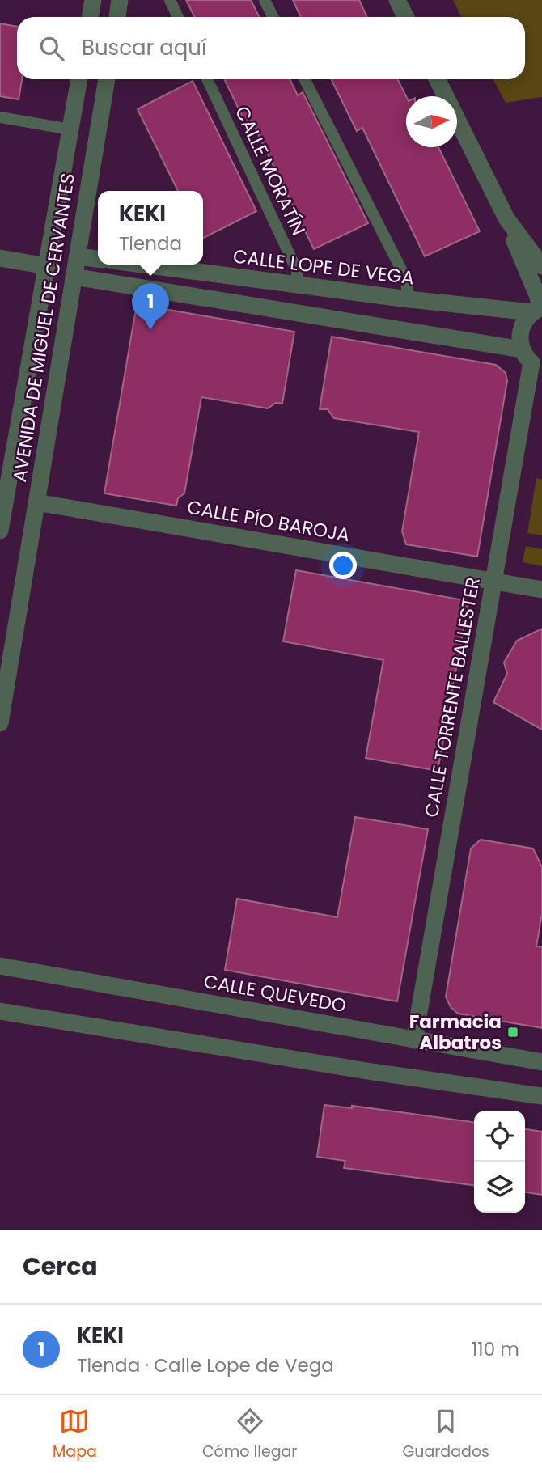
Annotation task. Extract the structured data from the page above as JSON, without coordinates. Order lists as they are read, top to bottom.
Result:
{
  "streets": {
    "street": [
      "CALLE LOPE DE VEGA",
      "AVENIDA DE MIGUEL DE CERVANTES",
      "CALLE PÍO BAROJA",
      "CALLE TORRENTE BALLESTER",
      "CALLE QUEVEDO"
    ],
    "lane": ["CALLE MORATÍN"]
  },
  "crossings": [
    ["CALLE MORATÍN", "CALLE LOPE DE VEGA"],
    ["CALLE LOPE DE VEGA", "CALLE TORRENTE BALLESTER"],
    ["AVENIDA DE MIGUEL DE CERVANTES", "CALLE PÍO BAROJA"],
    ["CALLE PÍO BAROJA", "CALLE TORRENTE BALLESTER"],
    ["CALLE TORRENTE BALLESTER", "CALLE QUEVEDO"]
  ],
  "places": {
    "transit": ["Farmacia Albatros"]
  },
  "north": "right",
  "page": {
    "search": "Buscar aquí",
    "popup": ["KEKI", "Tienda"],
    "pins": "1",
    "heading": "Cerca",
    "list": [
      {
        "mark": "1",
        "name": "KEKI",
        "note": "Tienda · Calle Lope de Vega",
        "value": "110 m"
      }
    ],
    "nav": ["Mapa", "Cómo llegar", "Guardados"]
  }
}
